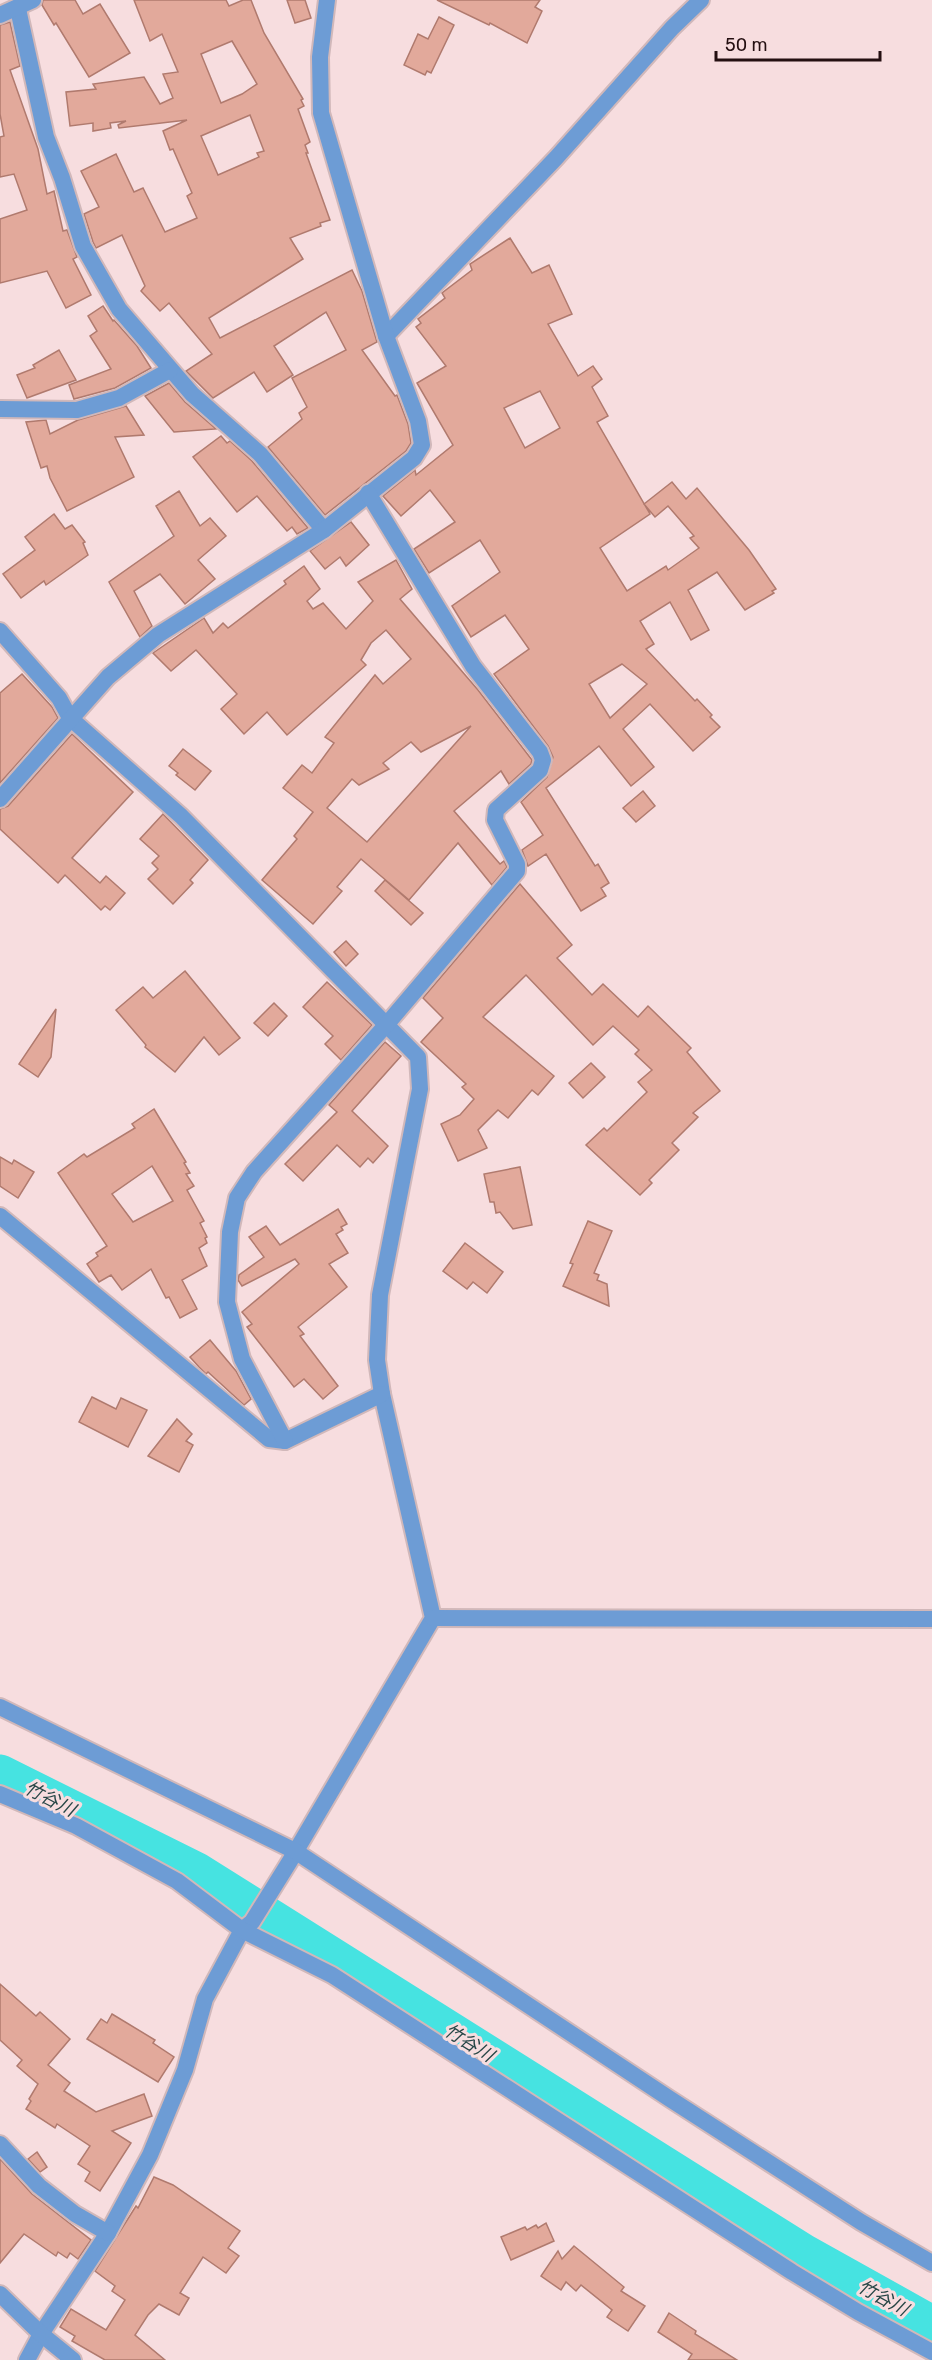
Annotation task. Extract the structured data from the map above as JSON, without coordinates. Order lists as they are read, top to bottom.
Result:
{
  "water": ["竹谷川"],
  "scale_bar": "50 m"
}
